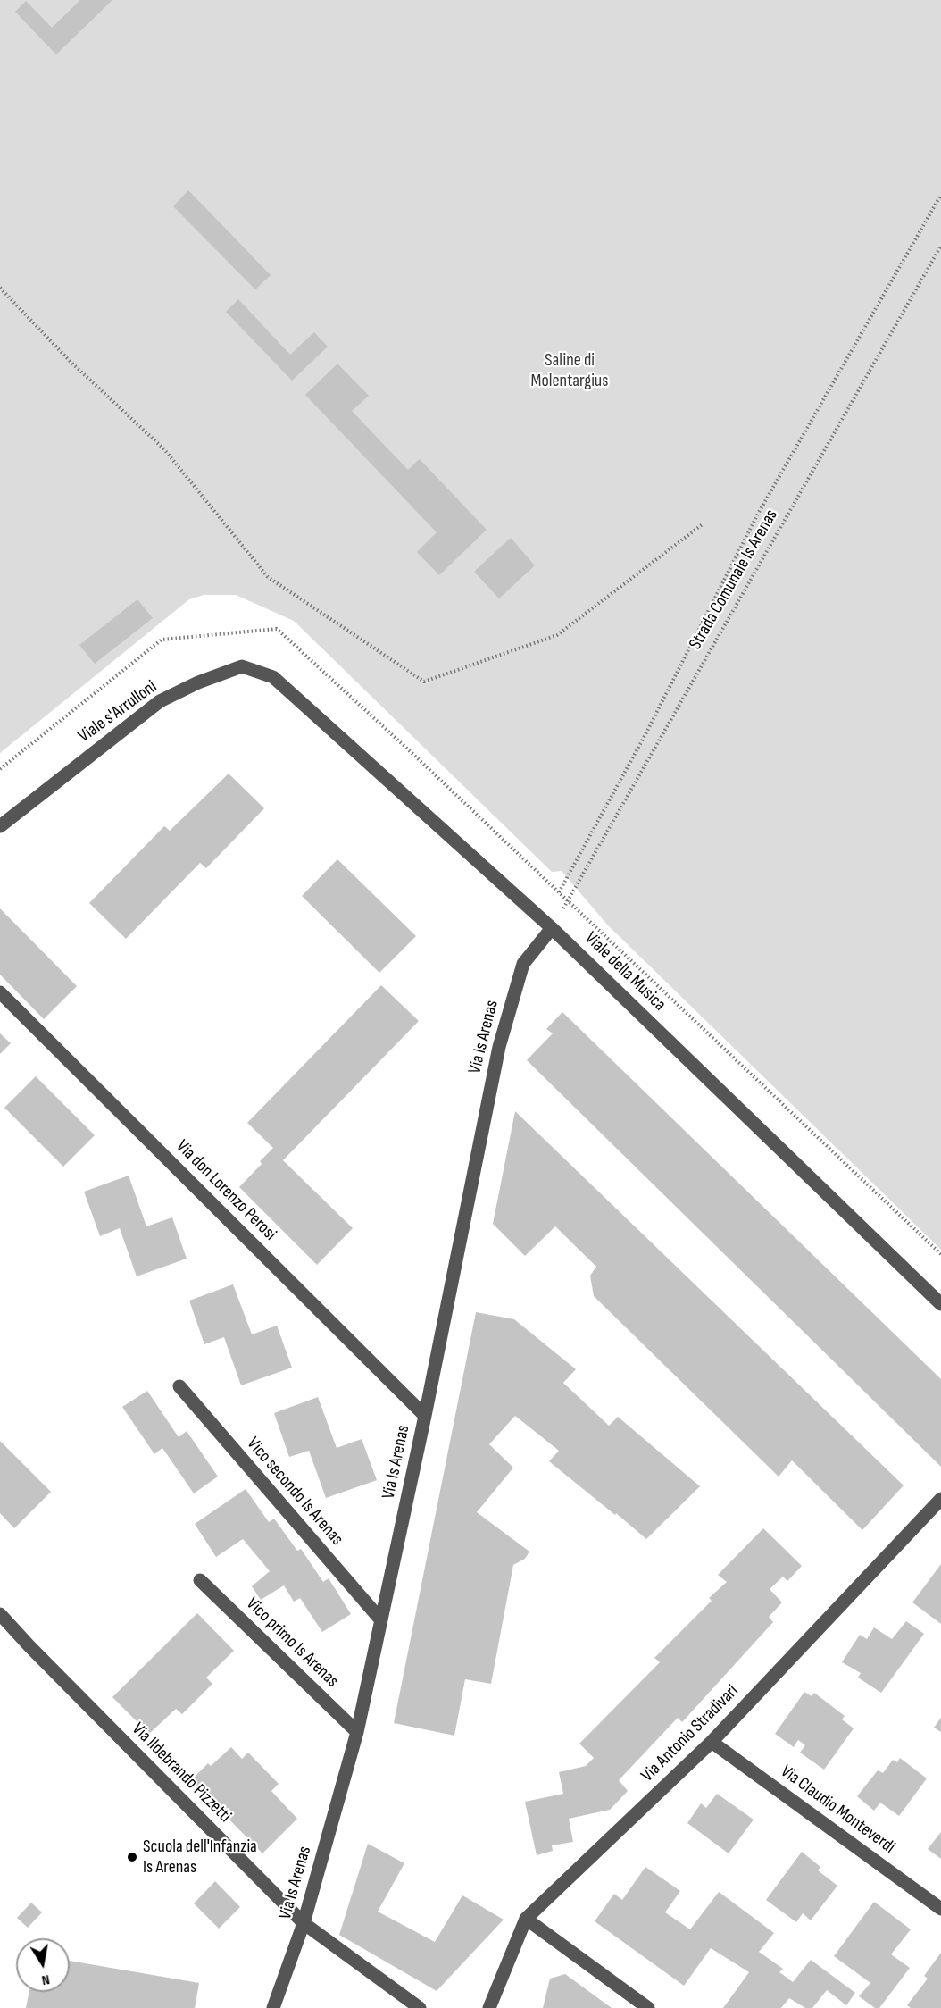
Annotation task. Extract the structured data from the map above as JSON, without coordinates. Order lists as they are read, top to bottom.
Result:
{
  "streets": {
    "street": [
      "Viale s'Arrulloni",
      "Viale della Musica",
      "Via Is Arenas",
      "Via don Lorenzo Perosi",
      "Vico secondo Is Arenas",
      "Vico primo Is Arenas",
      "Via Antonio Stradivari",
      "Via Ildebrando Pizzetti",
      "Via Claudio Monteverdi"
    ],
    "path": ["Strada Comunale Is Arenas"]
  },
  "crossings": [
    ["Strada Comunale Is Arenas", "Viale della Musica"],
    ["Strada Comunale Is Arenas", "Via Is Arenas"],
    ["Viale s'Arrulloni", "Viale della Musica"],
    ["Viale della Musica", "Via Is Arenas"],
    ["Via Is Arenas", "Via don Lorenzo Perosi"],
    ["Via Is Arenas", "Vico secondo Is Arenas"],
    ["Via Is Arenas", "Vico primo Is Arenas"],
    ["Via Is Arenas", "Via Ildebrando Pizzetti"],
    ["Via Antonio Stradivari", "Via Claudio Monteverdi"]
  ],
  "parks": ["Saline di Molentargius"],
  "places": ["Scuola dell'Infanzia Is Arenas"],
  "north": "bottom"
}
